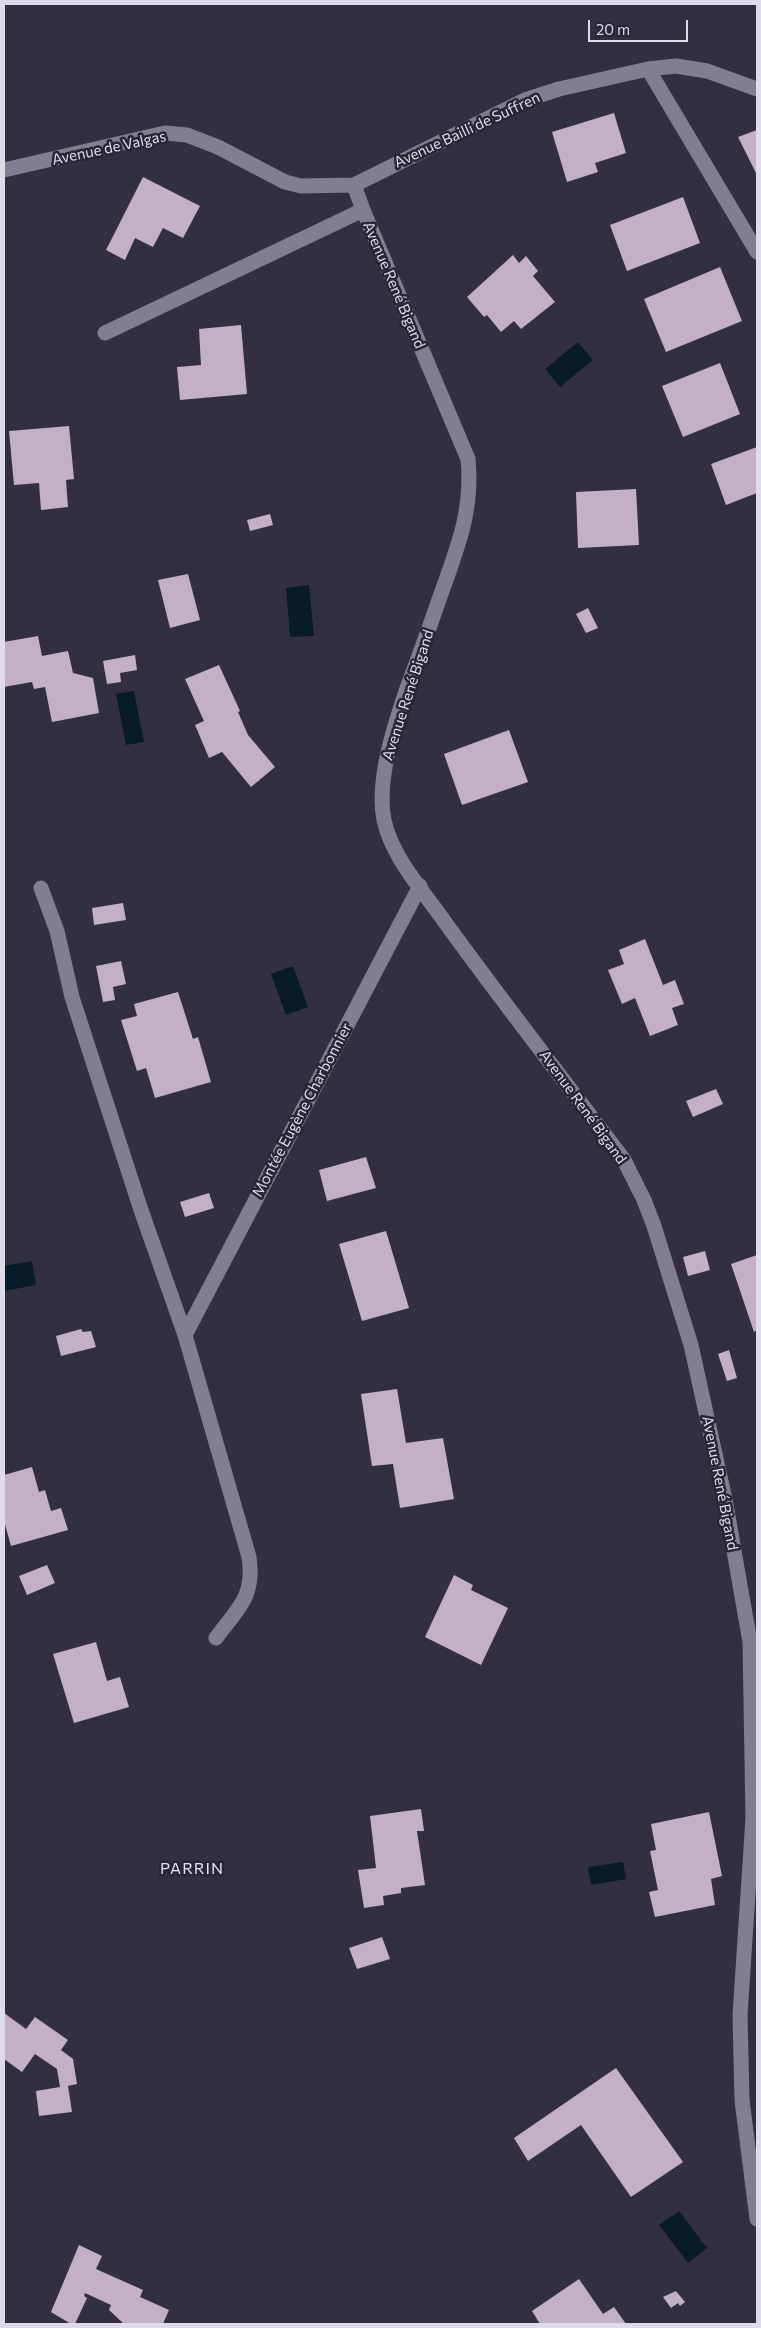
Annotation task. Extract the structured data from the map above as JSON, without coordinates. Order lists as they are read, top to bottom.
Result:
{
  "streets": {
    "street": [
      "Avenue Bailli de Suffren",
      "Avenue de Valgas",
      "Avenue René Bigand",
      "Montée Eugène Charbonnier"
    ]
  },
  "crossings": [
    ["Avenue Bailli de Suffren", "Avenue de Valgas"],
    ["Avenue Bailli de Suffren", "Avenue René Bigand"],
    ["Avenue de Valgas", "Avenue René Bigand"],
    ["Avenue René Bigand", "Montée Eugène Charbonnier"]
  ],
  "districts": ["PARRIN"],
  "scale_bar": "20 m"
}
